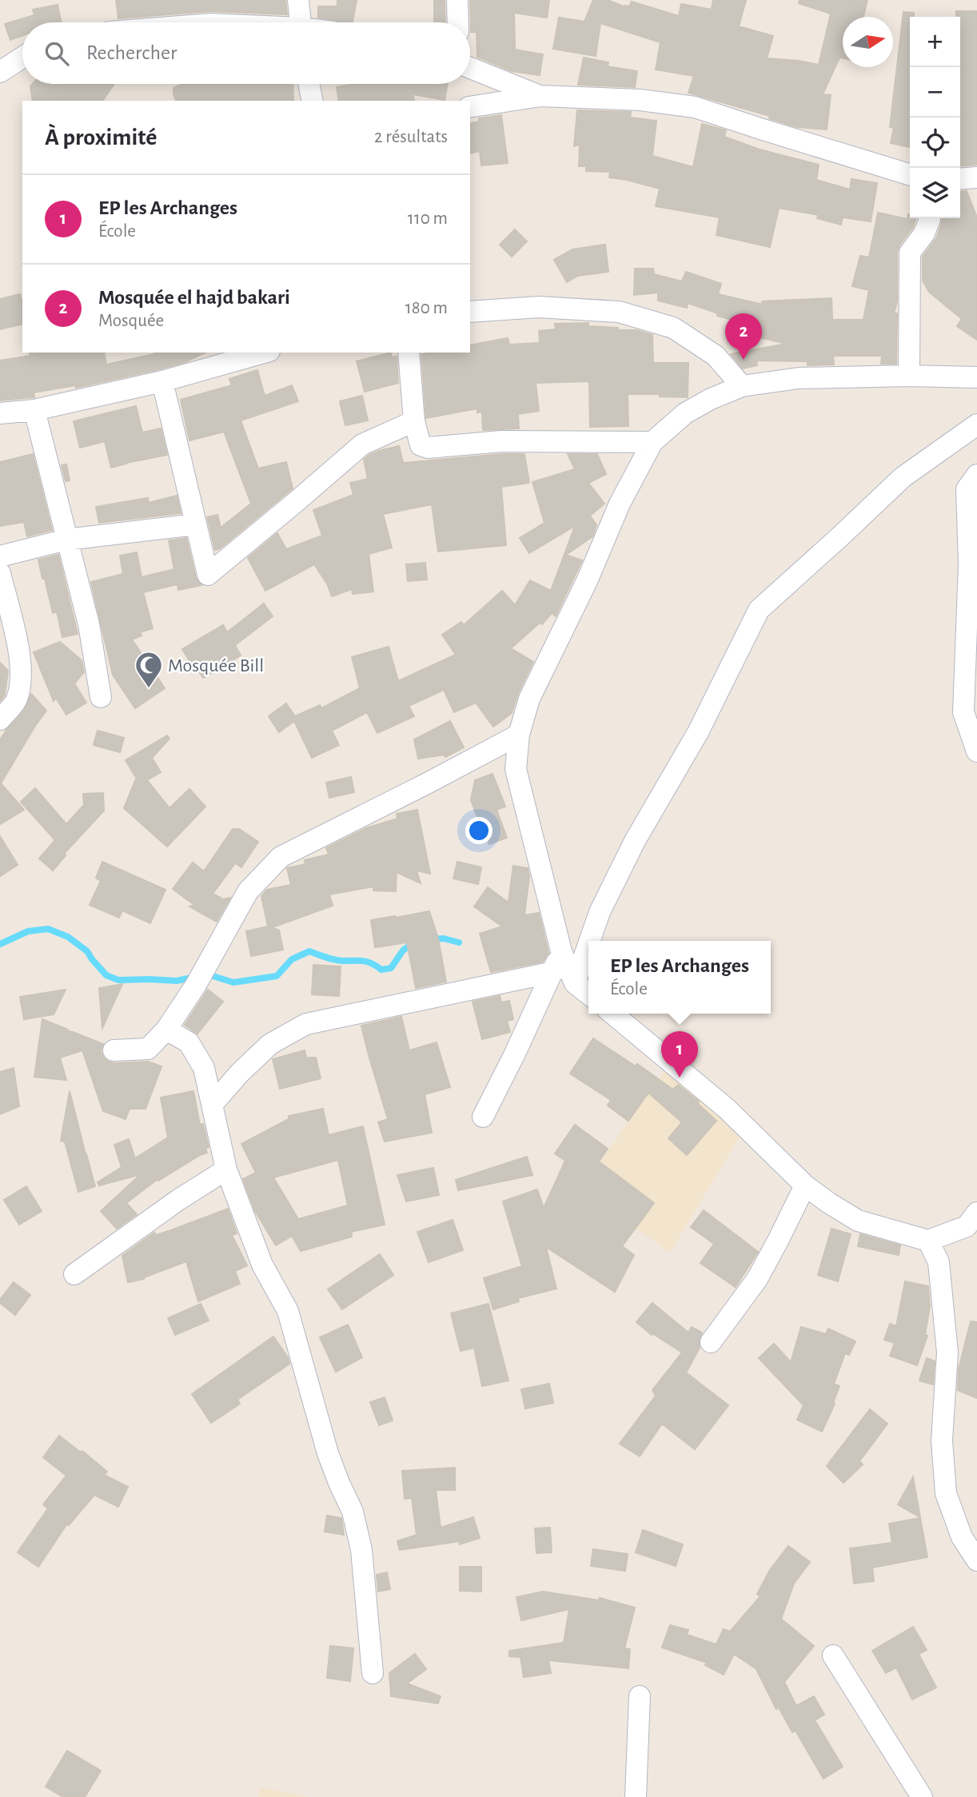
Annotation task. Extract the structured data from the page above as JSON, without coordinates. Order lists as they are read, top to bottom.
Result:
{
  "places": {
    "mosque": ["Mosquée Bill"]
  },
  "north": "right",
  "page": {
    "map_buttons": ["+", "−"],
    "search": "Rechercher",
    "heading": ["À proximité", "2 résultats"],
    "list": [
      {
        "mark": "1",
        "name": "EP les Archanges",
        "note": "École",
        "value": "110 m"
      },
      {
        "mark": "2",
        "name": "Mosquée el hajd bakari",
        "note": "Mosquée",
        "value": "180 m"
      }
    ],
    "pins": ["2", "1"],
    "popup": ["EP les Archanges", "École"]
  }
}
